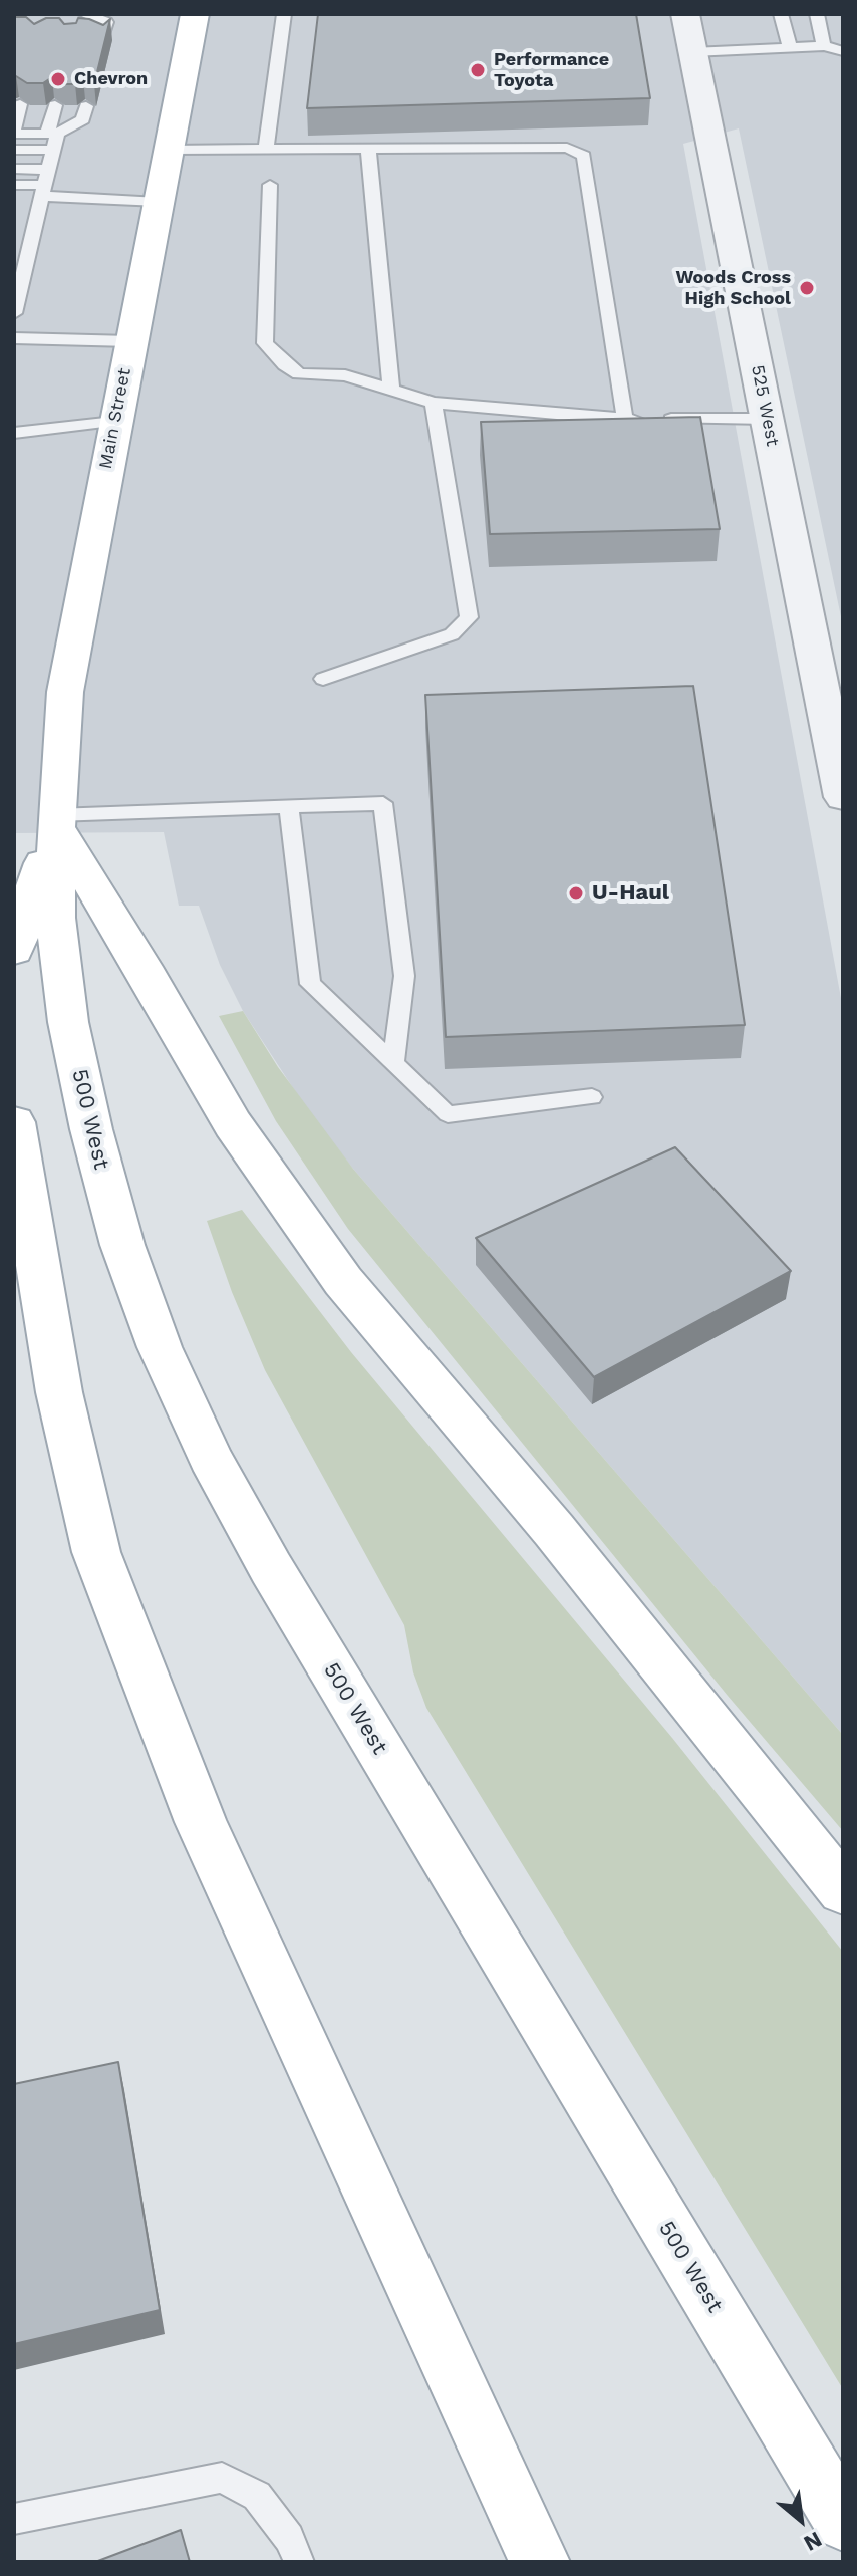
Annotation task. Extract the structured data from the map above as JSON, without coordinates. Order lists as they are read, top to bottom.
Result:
{
  "streets": {
    "main road": ["Main Street", "500 West"],
    "street": ["525 West"]
  },
  "crossings": [
    ["Main Street", "500 West"]
  ],
  "places": [
    "Performance Toyota",
    "Chevron",
    "Woods Cross High School",
    "U-Haul"
  ],
  "north": "bottom right"
}
